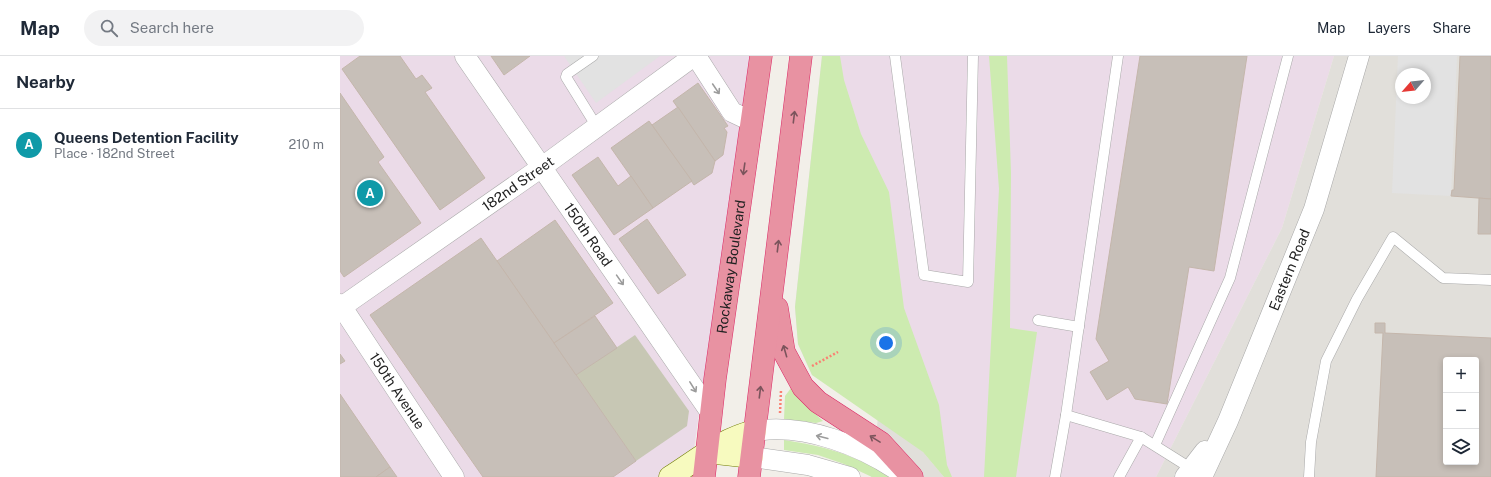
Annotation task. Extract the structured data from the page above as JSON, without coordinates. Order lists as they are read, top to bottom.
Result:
{
  "streets": {
    "highway": ["Rockaway Boulevard"],
    "street": [
      "182nd Street",
      "150th Road",
      "Eastern Road",
      "150th Avenue"
    ]
  },
  "crossings": [
    ["182nd Street", "150th Road"],
    ["182nd Street", "150th Avenue"],
    ["150th Road", "Rockaway Boulevard"]
  ],
  "one_way": ["150th Road"],
  "north": "bottom left",
  "page": {
    "header": "Map",
    "search": "Search here",
    "nav": ["Map", "Layers", "Share"],
    "heading": "Nearby",
    "list": [
      {
        "mark": "A",
        "name": "Queens Detention Facility",
        "note": "Place · 182nd Street",
        "value": "210 m"
      }
    ],
    "pins": "A",
    "map_buttons": ["+", "−"]
  }
}
